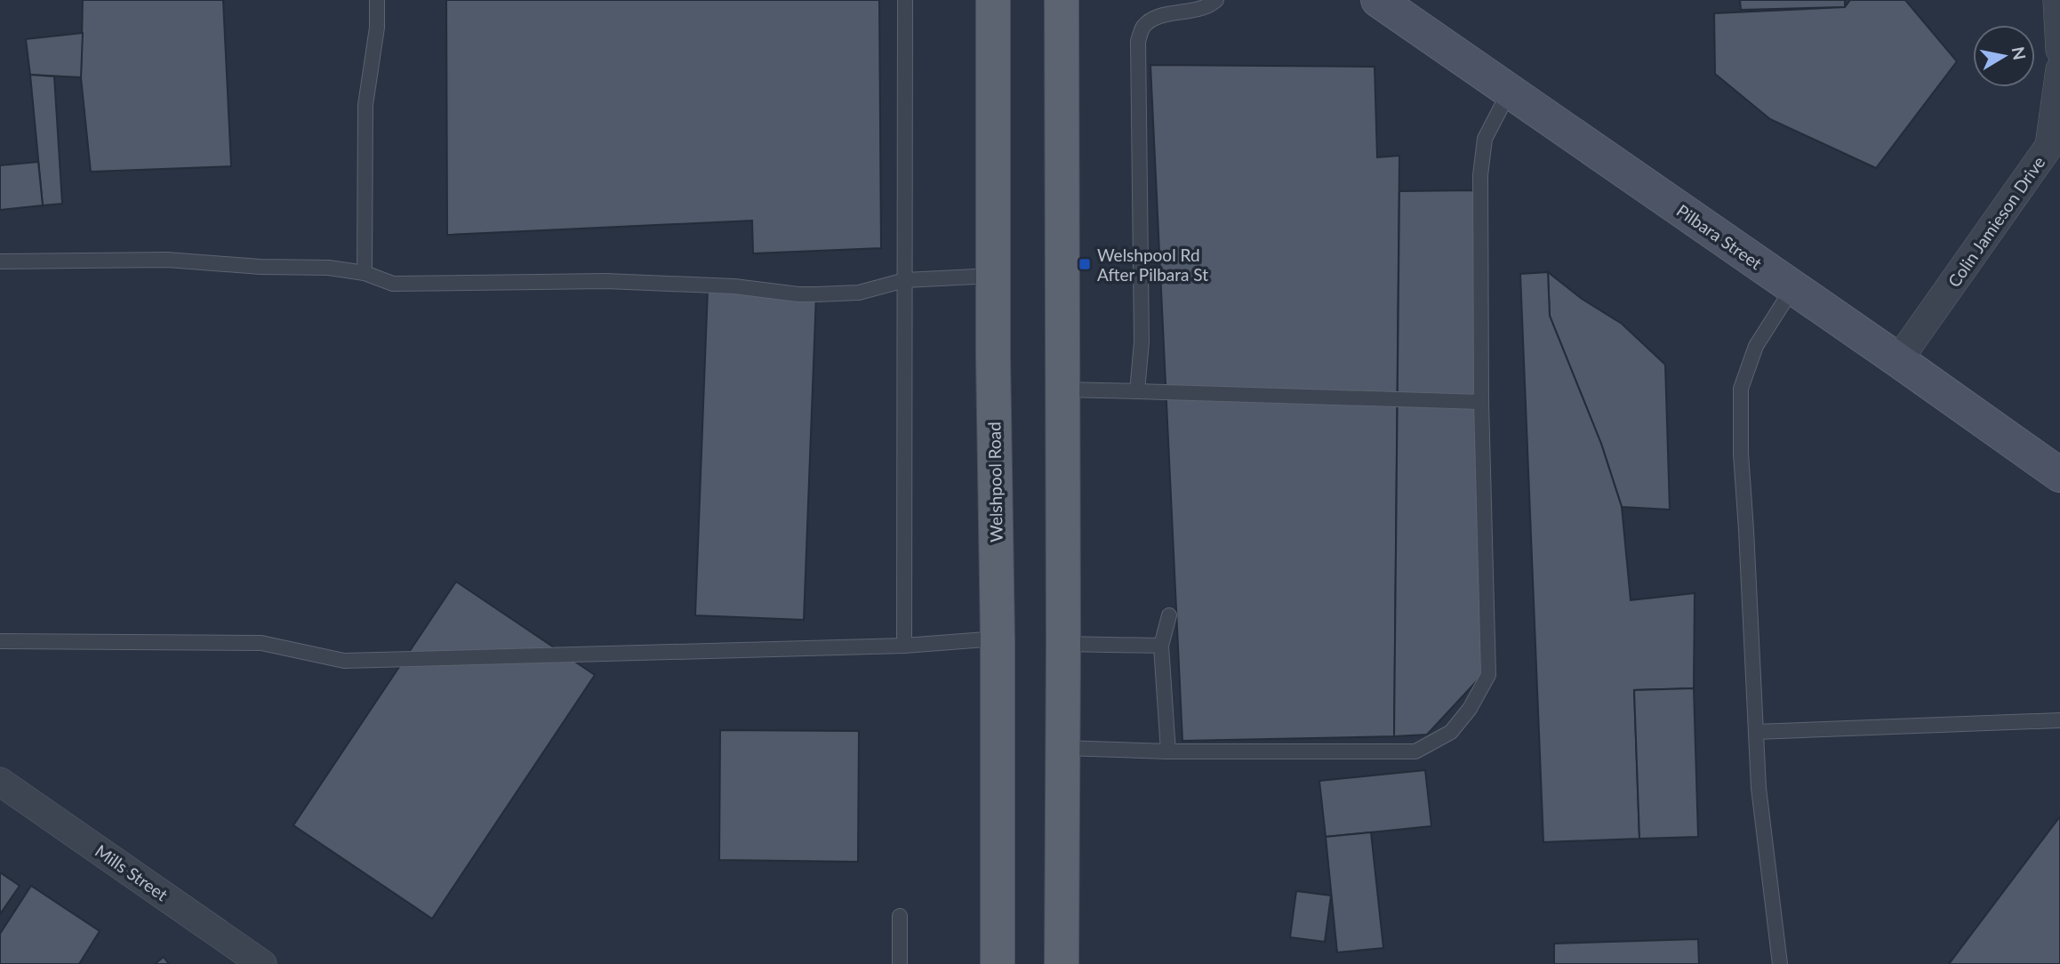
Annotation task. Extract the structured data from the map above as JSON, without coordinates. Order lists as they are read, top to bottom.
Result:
{
  "streets": {
    "main road": ["Pilbara Street", "Welshpool Road"],
    "street": ["Colin Jamieson Drive", "Mills Street"]
  },
  "crossings": [
    ["Colin Jamieson Drive", "Pilbara Street"]
  ],
  "places": {
    "transit": ["Welshpool Rd After Pilbara St"]
  },
  "north": "right"
}
